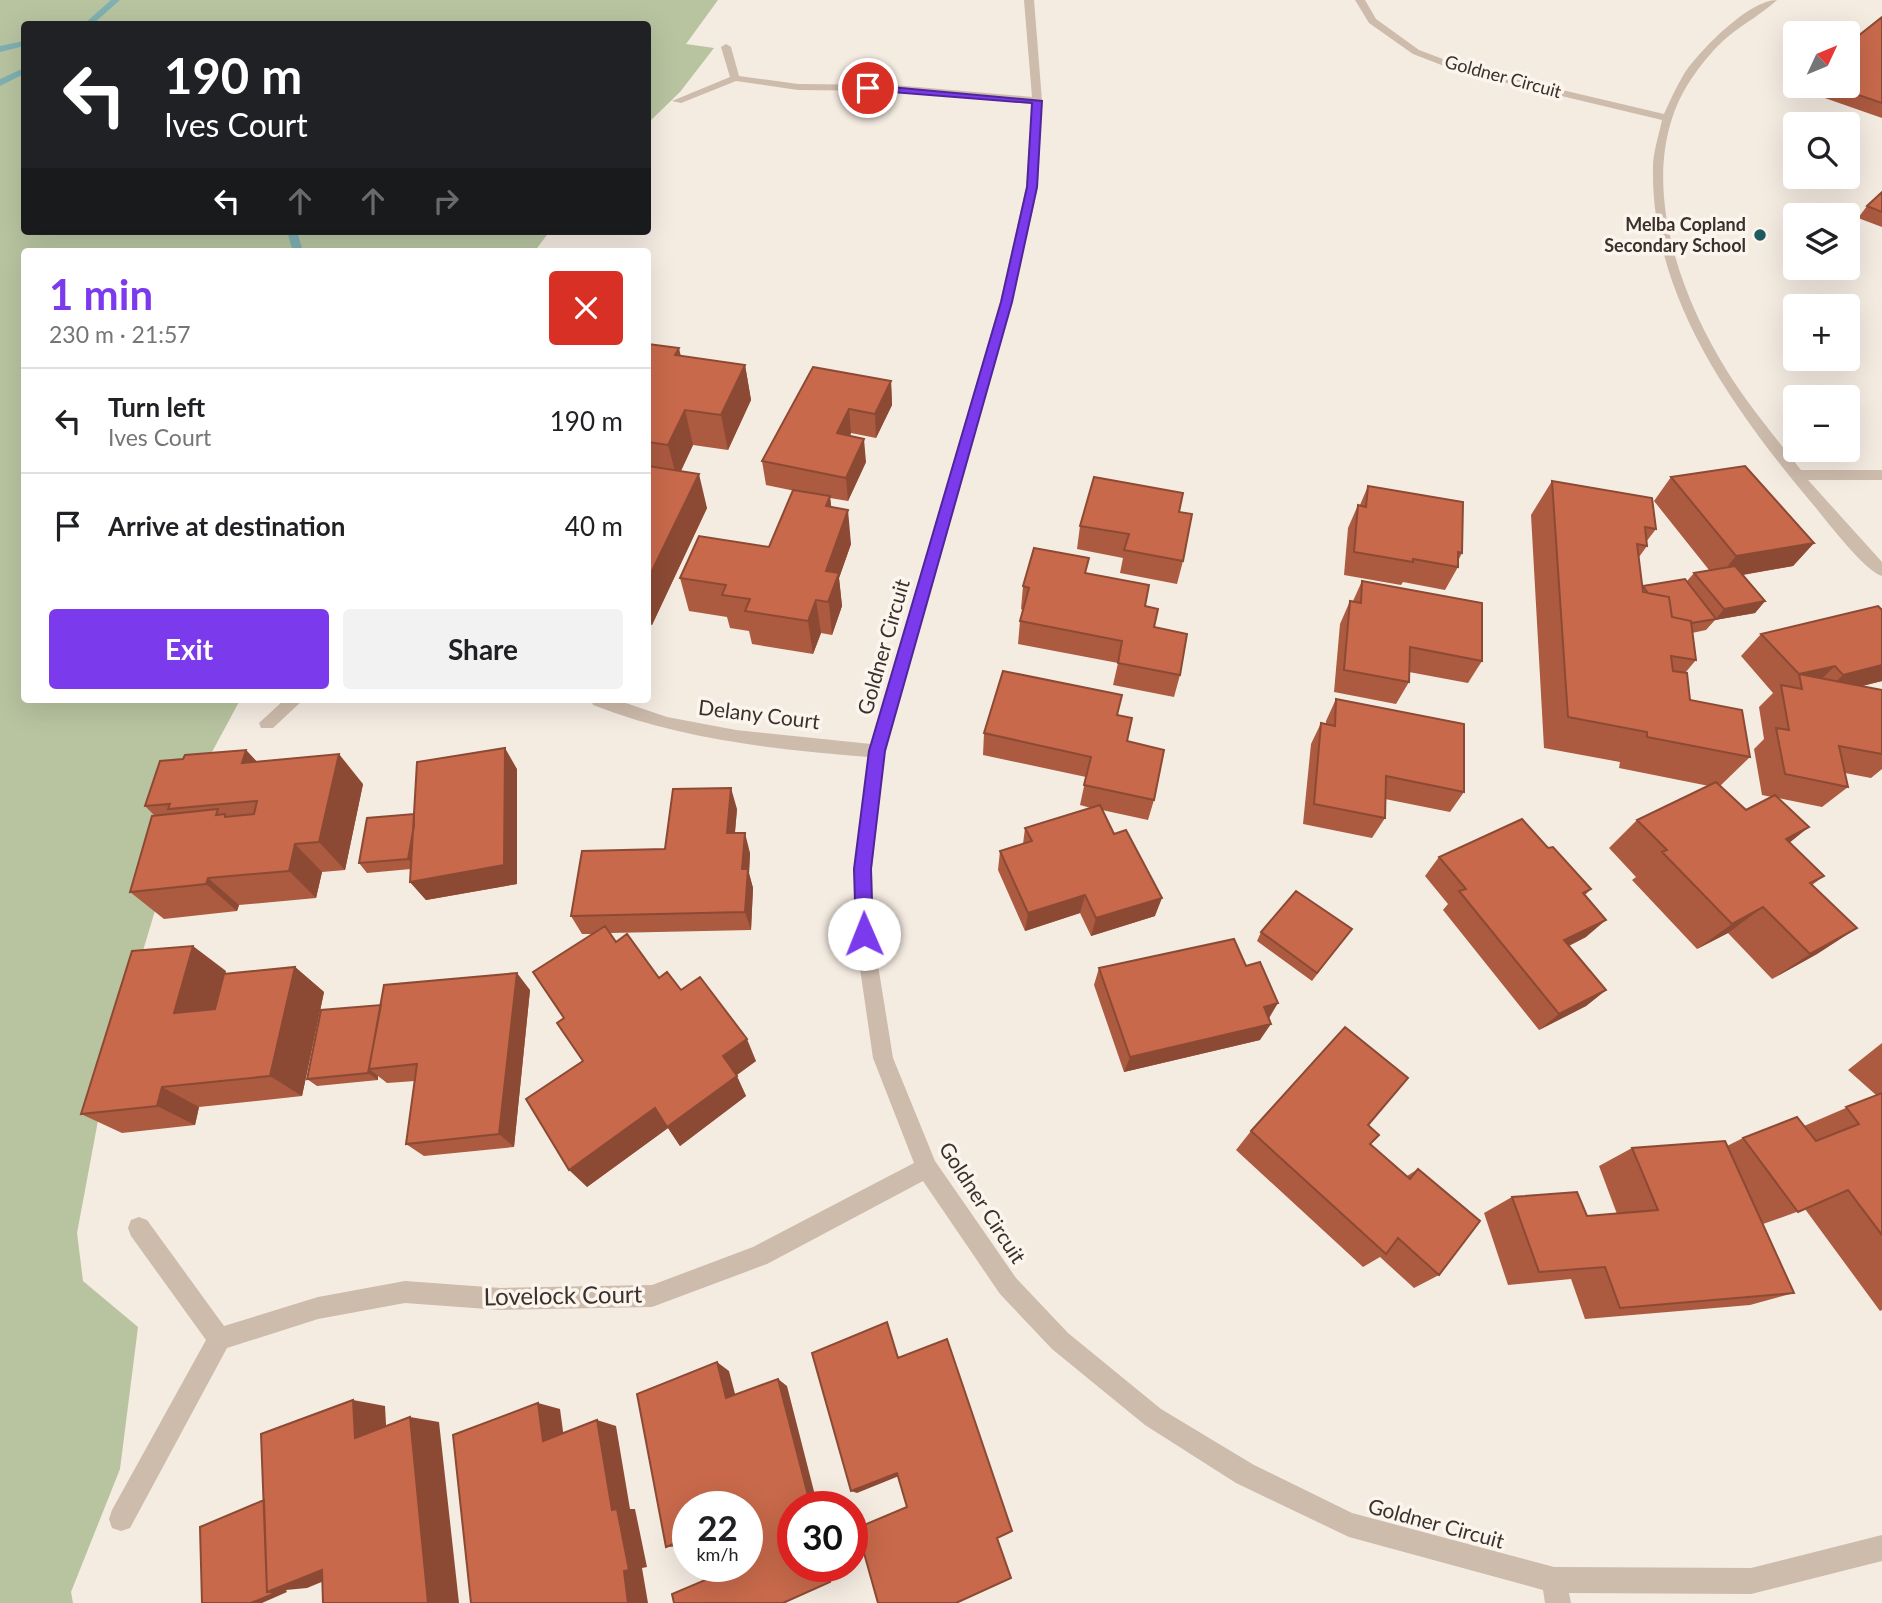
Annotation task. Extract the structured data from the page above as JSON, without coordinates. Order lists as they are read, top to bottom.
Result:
{
  "streets": {
    "street": ["Goldner Circuit", "Delany Court", "Lovelock Court"]
  },
  "crossings": [
    ["Goldner Circuit", "Delany Court"],
    ["Goldner Circuit", "Lovelock Court"]
  ],
  "places": ["Melba Copland Secondary School"],
  "north": "top right",
  "page": {
    "map_buttons": ["+", "−"],
    "turn": ["190 m", "Ives Court"],
    "heading": ["1 min", "230 m · 21:57"],
    "list": [
      {
        "name": "Turn left",
        "note": "Ives Court",
        "value": "190 m"
      },
      {
        "name": "Arrive at destination",
        "value": "40 m"
      }
    ],
    "buttons": ["Exit", "Share"],
    "speed": "22 km/h",
    "limit": "30"
  }
}
